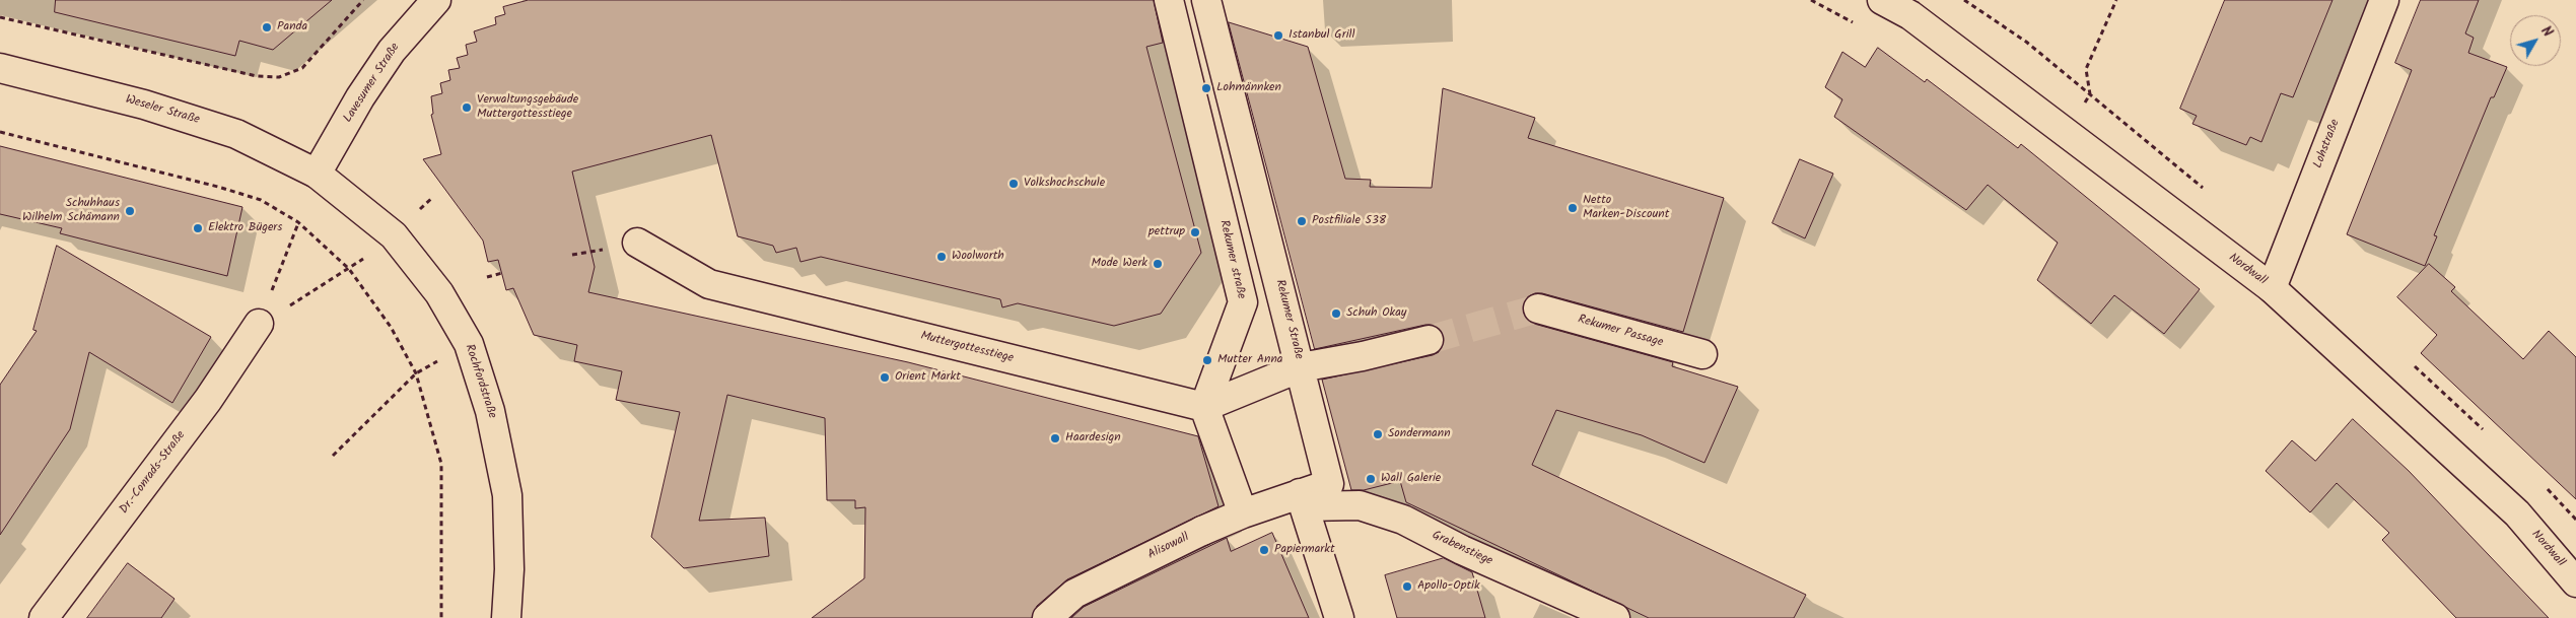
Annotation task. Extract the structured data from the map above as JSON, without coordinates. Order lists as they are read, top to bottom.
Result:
{
  "streets": {
    "street": [
      "Lavesumer Straße",
      "Weseler Straße",
      "Lohstraße",
      "Rekumer straße",
      "Nordwall",
      "Rekumer Straße",
      "Rekumer Passage",
      "Muttergottesstiege",
      "Rochfordstraße",
      "Dr.-Conrads-Straße",
      "Alisowall",
      "Grabenstiege"
    ]
  },
  "crossings": [
    ["Lavesumer Straße", "Weseler Straße"],
    ["Lavesumer Straße", "Rochfordstraße"],
    ["Weseler Straße", "Rochfordstraße"],
    ["Lohstraße", "Nordwall"],
    ["Rekumer straße", "Muttergottesstiege"],
    ["Rekumer Straße", "Alisowall"],
    ["Rekumer Straße", "Grabenstiege"],
    ["Alisowall", "Grabenstiege"]
  ],
  "places": [
    "Panda",
    "Istanbul Grill",
    "Lohmännken",
    "Verwaltungsgebäude Muttergottesstiege",
    "Volkshochschule",
    "Netto Marken-Discount",
    "Schuhhaus Wilhelm Schämann",
    "Postfiliale 538",
    "Elektro Bügers",
    "pettrup",
    "Woolworth",
    "Mode Werk",
    "Schuh Okay",
    "Mutter Anna",
    "Orient Markt",
    "Sondermann",
    "Haardesign",
    "Wall Galerie",
    "Papiermarkt",
    "Apollo-Optik"
  ],
  "north": "top right"
}
